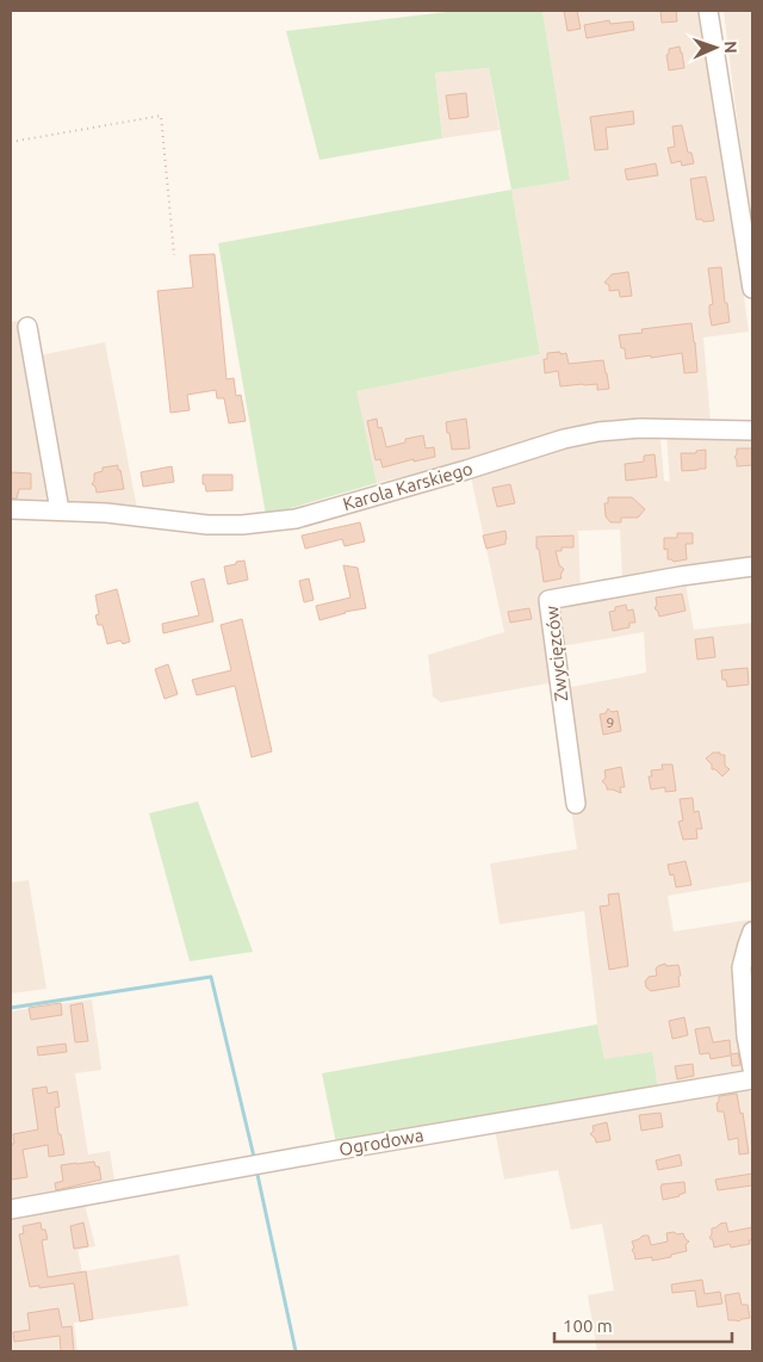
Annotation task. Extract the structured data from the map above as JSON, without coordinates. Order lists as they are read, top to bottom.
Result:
{
  "streets": {
    "street": ["Karola Karskiego", "Zwycięzców", "Ogrodowa"]
  },
  "house_numbers": ["9"],
  "scale_bar": "100 m",
  "north": "right"
}
